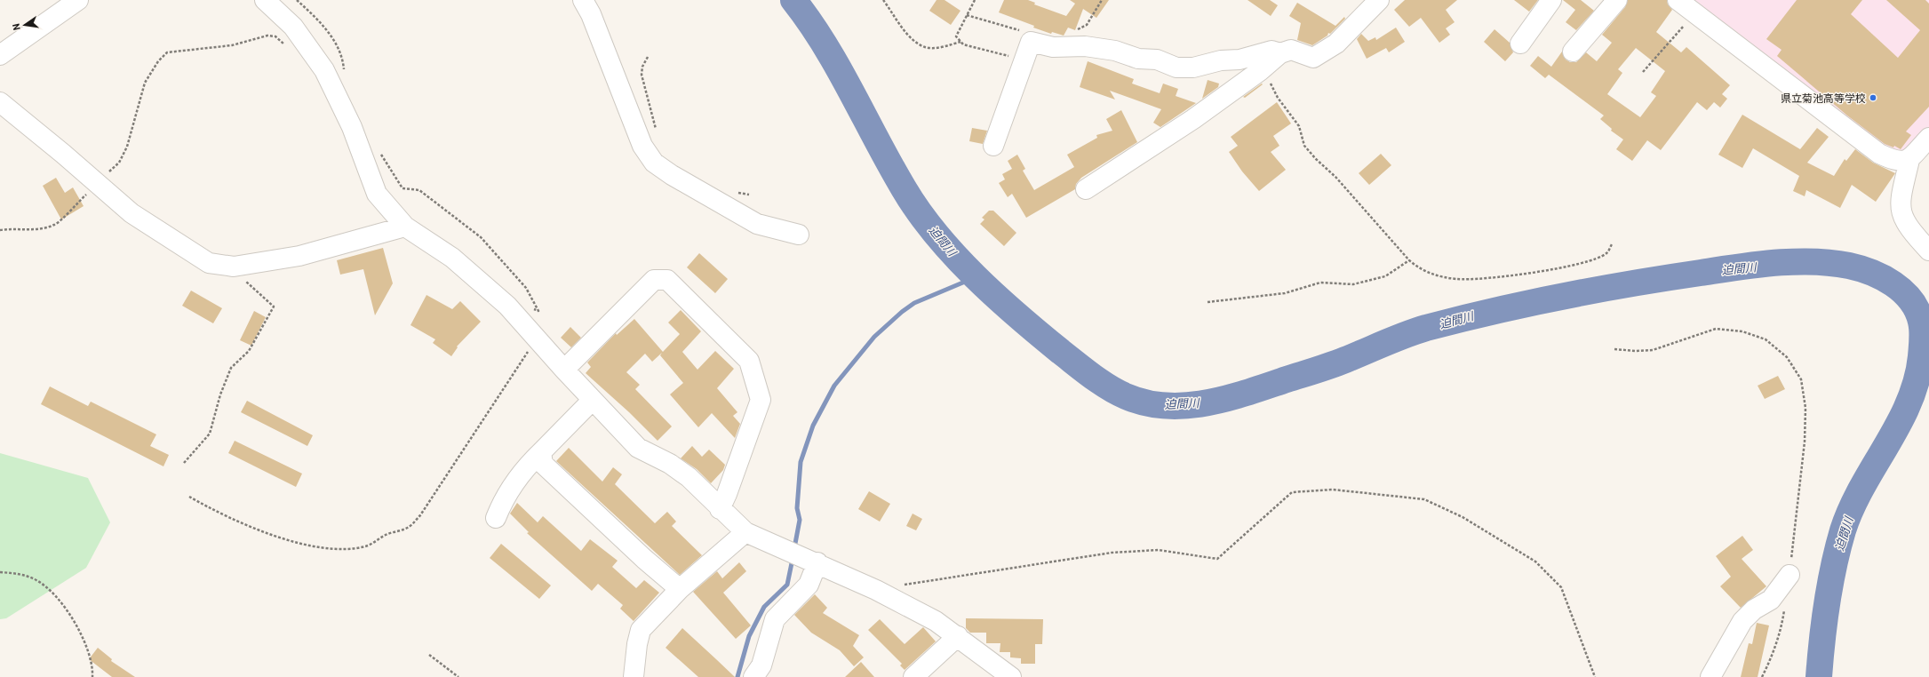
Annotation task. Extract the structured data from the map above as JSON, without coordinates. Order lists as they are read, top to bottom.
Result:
{
  "water": ["迫間川"],
  "places": ["県立菊池高等学校"],
  "north": "left"
}
